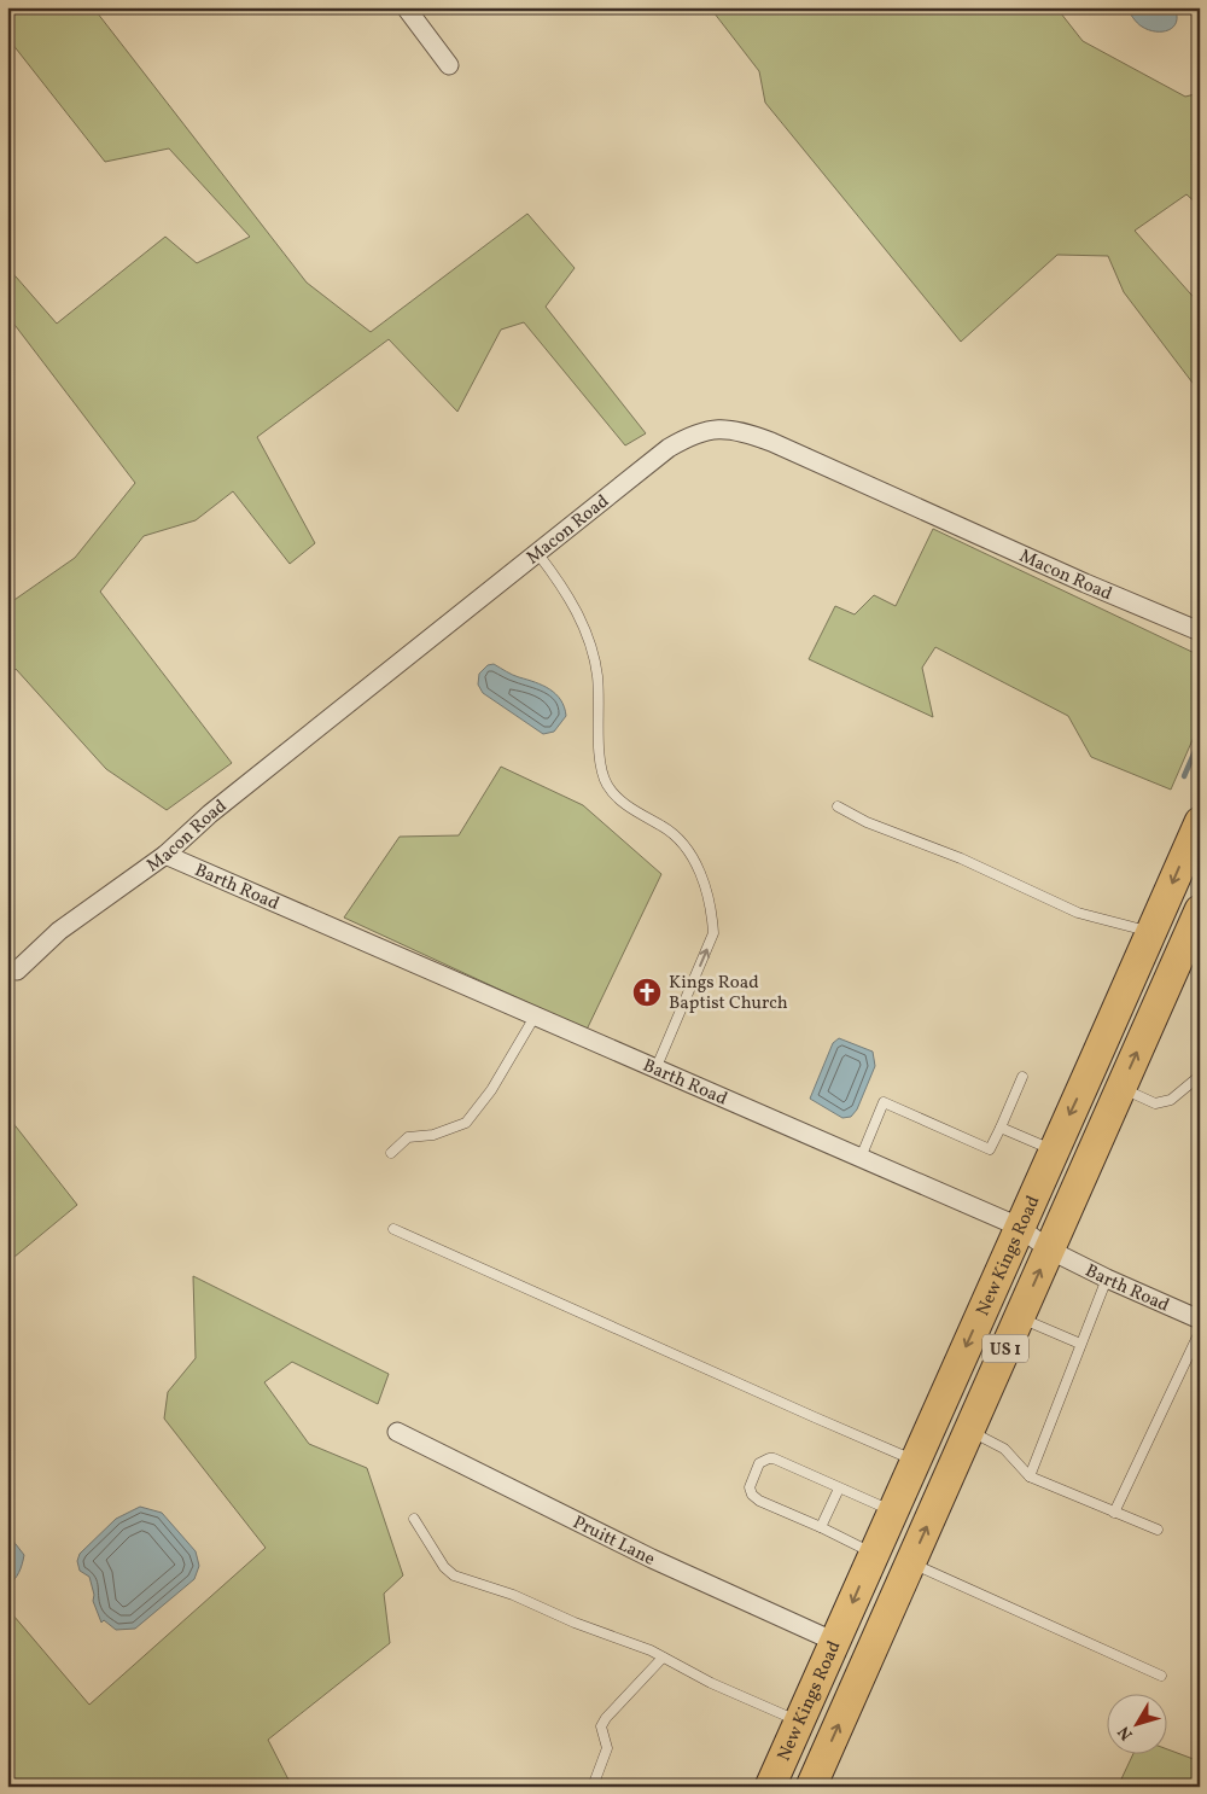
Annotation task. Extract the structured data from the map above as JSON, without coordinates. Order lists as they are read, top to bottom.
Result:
{
  "streets": {
    "highway": ["New Kings Road", "US 1"],
    "street": ["Macon Road", "Barth Road", "Pruitt Lane"]
  },
  "crossings": [
    ["Macon Road", "Barth Road"],
    ["Barth Road", "New Kings Road"],
    ["New Kings Road", "Pruitt Lane"]
  ],
  "places": {
    "church": ["Kings Road Baptist Church"]
  },
  "north": "bottom left"
}
